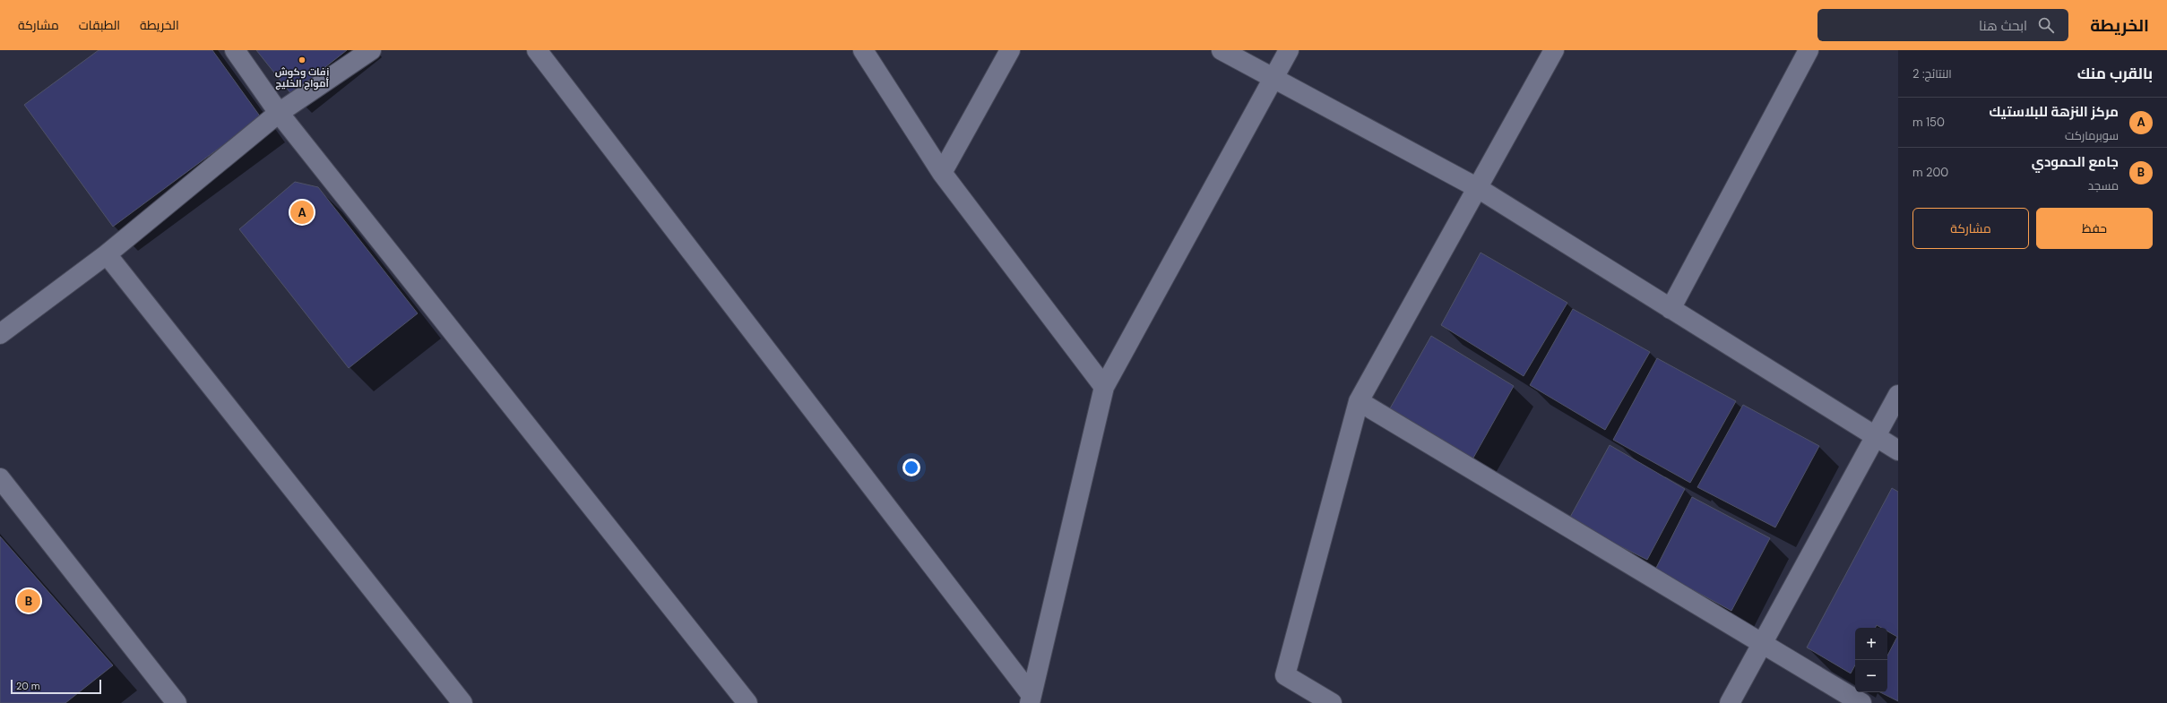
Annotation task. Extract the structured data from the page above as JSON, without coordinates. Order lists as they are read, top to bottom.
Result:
{
  "places": ["زفات وكوش أمواج الخليج"],
  "scale_bar": "20 m",
  "page": {
    "header": "الخريطة",
    "search": "ابحث هنا",
    "nav": ["الخريطة", "الطبقات", "مشاركة"],
    "heading": ["بالقرب منك", "النتائج: 2"],
    "list": [
      {
        "mark": "A",
        "name": "مركز النزهة للبلاستيك",
        "note": "سوبرماركت",
        "value": "150 m"
      },
      {
        "mark": "B",
        "name": "جامع الحمودي",
        "note": "مسجد",
        "value": "200 m"
      }
    ],
    "buttons": ["حفظ", "مشاركة"],
    "pins": ["A", "B"],
    "map_buttons": ["+", "−"],
    "scale": "20 m"
  }
}
